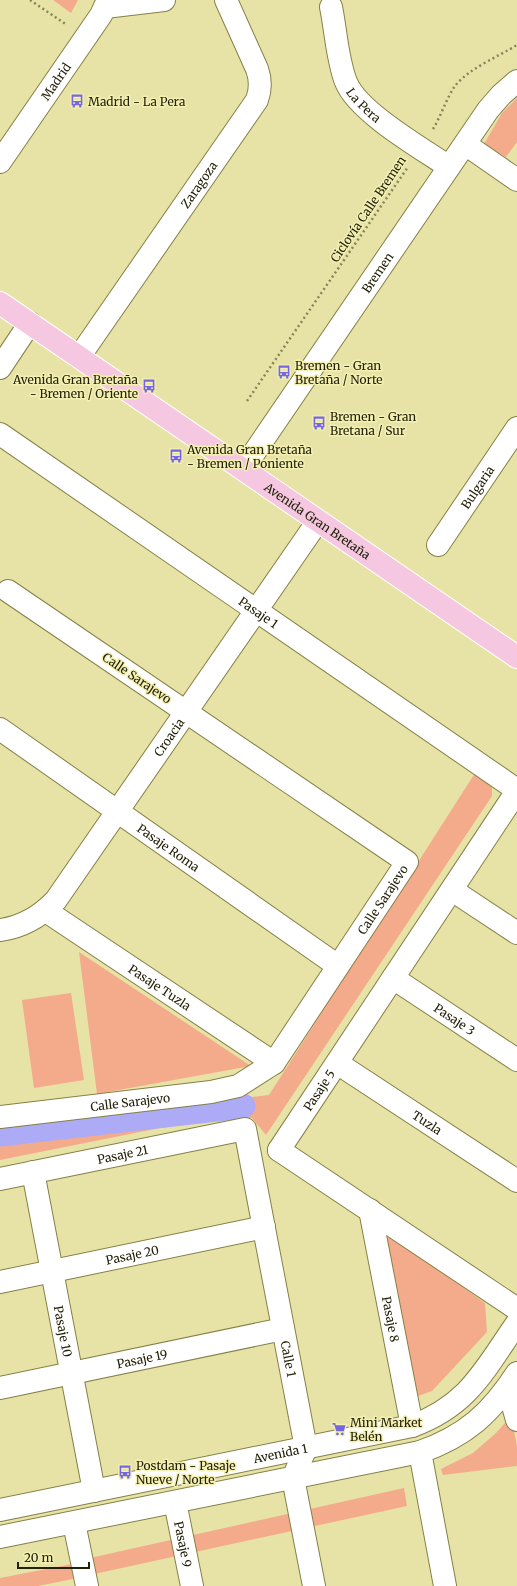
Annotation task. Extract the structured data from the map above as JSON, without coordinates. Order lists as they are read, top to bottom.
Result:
{
  "streets": {
    "main road": ["Avenida Gran Bretaña"],
    "street": [
      "Madrid",
      "La Pera",
      "Zaragoza",
      "Bremen",
      "Bulgaria",
      "Pasaje 1",
      "Calle Sarajevo",
      "Croacia",
      "Pasaje Roma",
      "Pasaje Tuzla",
      "Pasaje 3",
      "Pasaje 5",
      "Tuzla",
      "Pasaje 21",
      "Pasaje 20",
      "Pasaje 8",
      "Pasaje 10",
      "Pasaje 19",
      "Calle 1",
      "Avenida 1",
      "Pasaje 9"
    ],
    "path": ["Ciclovía Calle Bremen"]
  },
  "crossings": [
    ["La Pera", "Ciclovía Calle Bremen"],
    ["La Pera", "Bremen"],
    ["Zaragoza", "Avenida Gran Bretaña"],
    ["Bremen", "Avenida Gran Bretaña"],
    ["Avenida Gran Bretaña", "Croacia"],
    ["Pasaje 1", "Croacia"],
    ["Pasaje 1", "Pasaje 5"],
    ["Calle Sarajevo", "Croacia"],
    ["Calle Sarajevo", "Pasaje Roma"],
    ["Calle Sarajevo", "Pasaje Tuzla"],
    ["Croacia", "Pasaje Roma"],
    ["Croacia", "Pasaje Tuzla"],
    ["Pasaje 3", "Pasaje 5"],
    ["Pasaje 5", "Tuzla"],
    ["Pasaje 21", "Pasaje 10"],
    ["Pasaje 21", "Calle 1"],
    ["Pasaje 20", "Pasaje 10"],
    ["Pasaje 20", "Calle 1"],
    ["Pasaje 8", "Avenida 1"],
    ["Pasaje 10", "Pasaje 19"],
    ["Pasaje 10", "Avenida 1"],
    ["Pasaje 19", "Calle 1"],
    ["Calle 1", "Avenida 1"]
  ],
  "places": {
    "bus stop": [
      "Madrid - La Pera",
      "Bremen - Gran Bretaña / Norte",
      "Avenida Gran Bretaña - Bremen / Oriente",
      "Bremen - Gran Bretana / Sur",
      "Avenida Gran Bretaña - Bremen / Poniente",
      "Postdam - Pasaje Nueve / Norte"
    ],
    "supermarket": ["Mini Market Belén"]
  },
  "scale_bar": "20 m"
}
